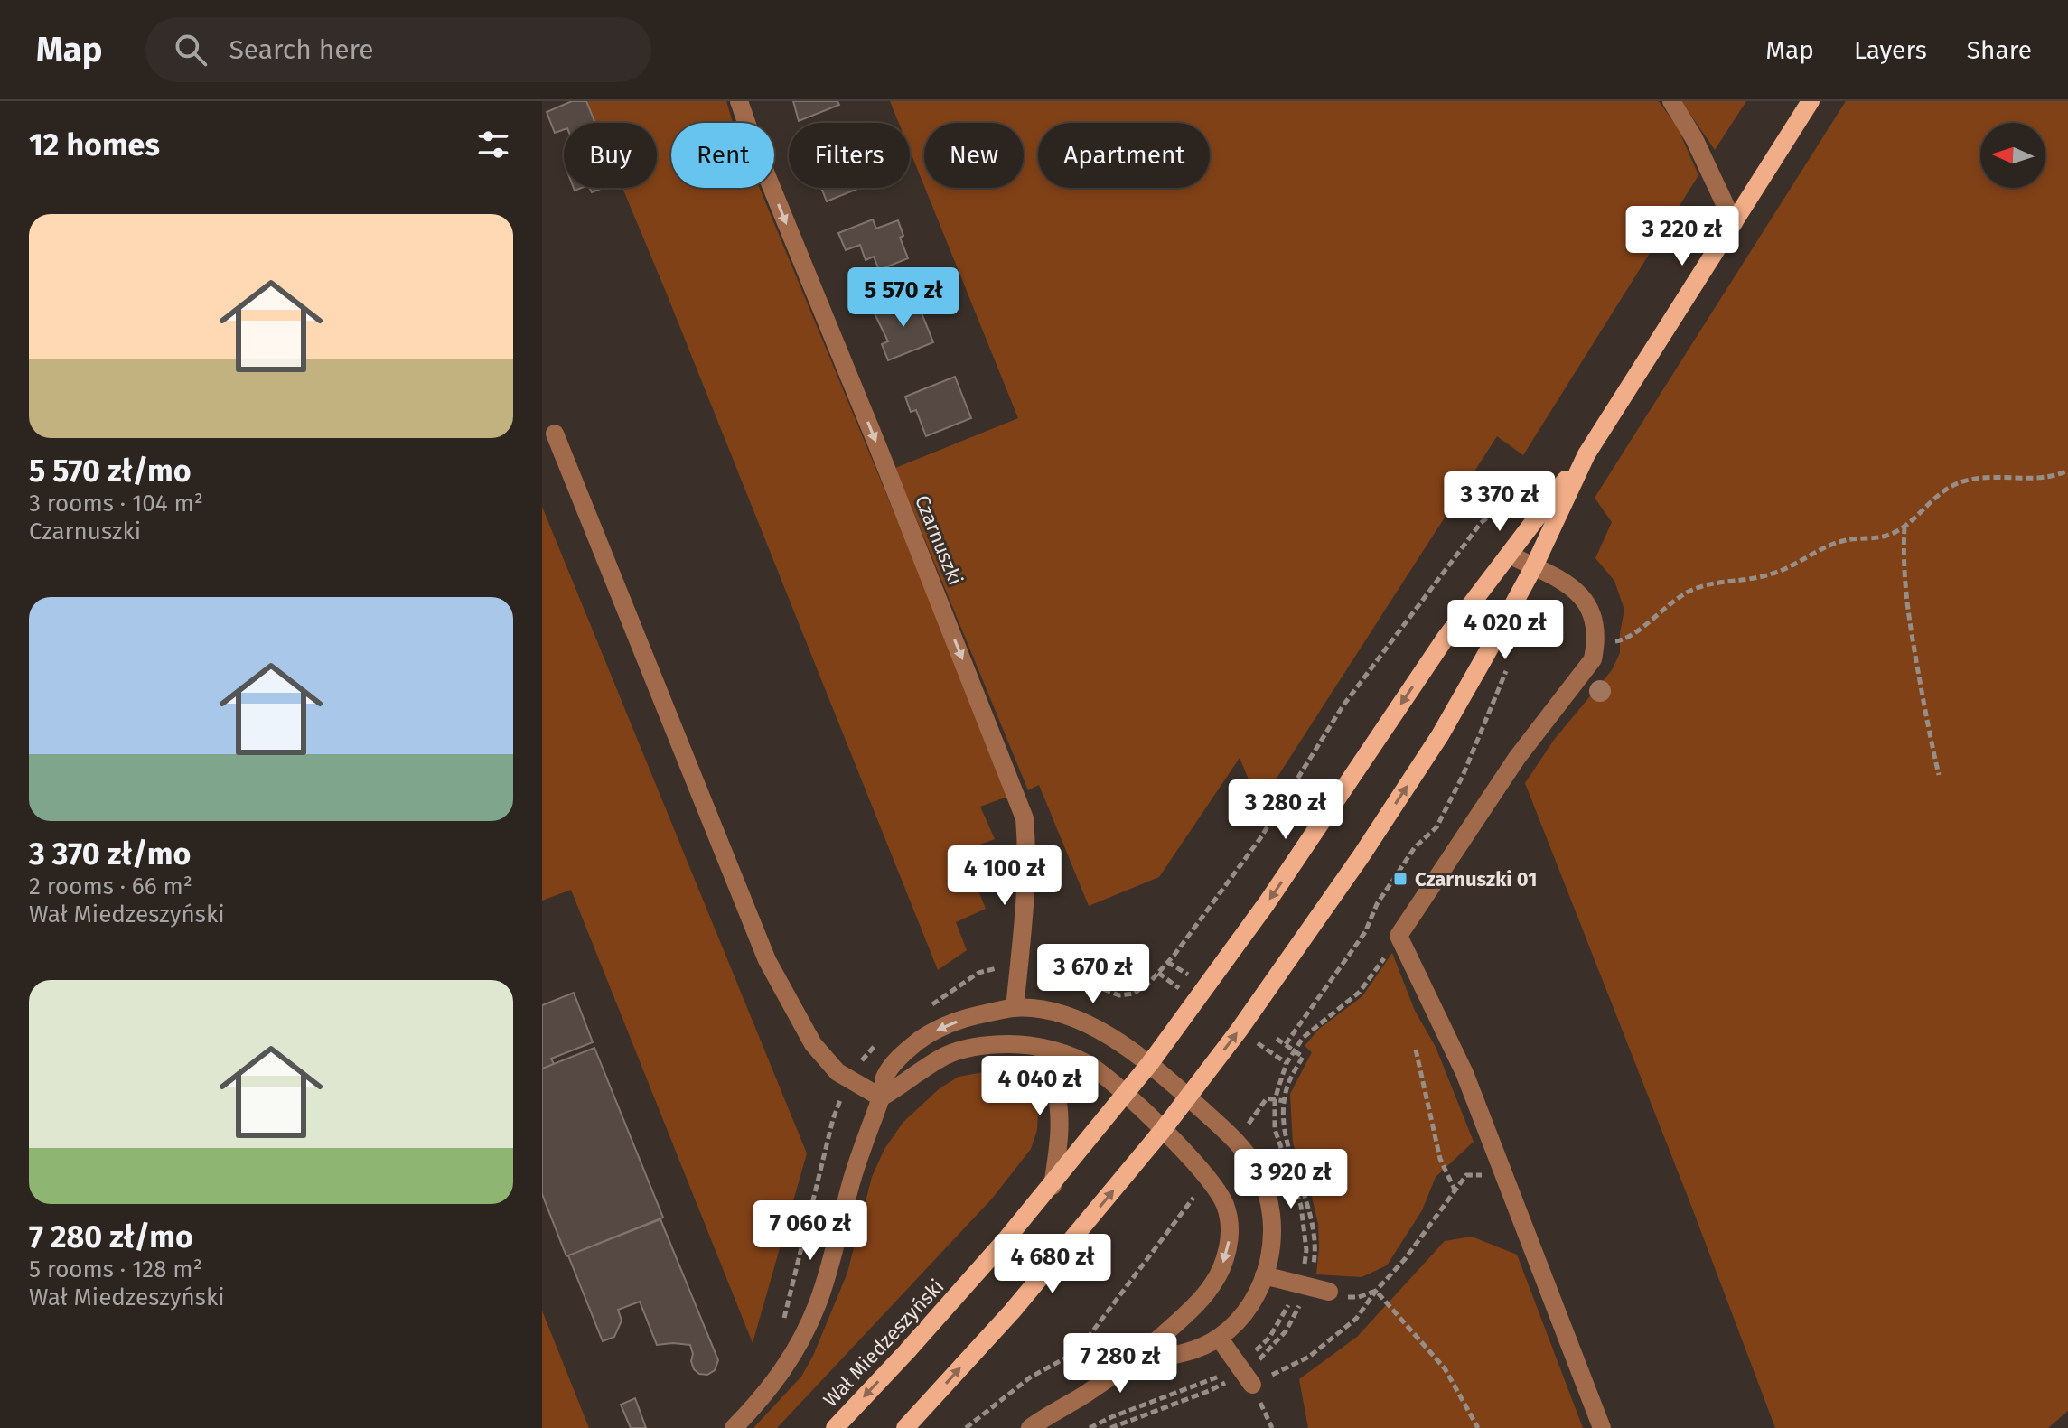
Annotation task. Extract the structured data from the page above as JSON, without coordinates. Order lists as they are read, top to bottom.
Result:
{
  "streets": {
    "main road": ["Wał Miedzeszyński"],
    "street": ["Czarnuszki"]
  },
  "one_way": ["Czarnuszki"],
  "places": {
    "transit": ["Czarnuszki 01"]
  },
  "north": "left",
  "page": {
    "header": "Map",
    "search": "Search here",
    "nav": ["Map", "Layers", "Share"],
    "heading": "12 homes",
    "chip": [
      "Buy",
      "Rent",
      "Filters",
      "New",
      "Apartment"
    ],
    "list": [
      {
        "name": "5 570 zł/mo",
        "note": "3 rooms · 104 m² · Czarnuszki"
      },
      {
        "name": "3 370 zł/mo",
        "note": "2 rooms · 66 m² · Wał Miedzeszyński"
      },
      {
        "name": "7 280 zł/mo",
        "note": "5 rooms · 128 m² · Wał Miedzeszyński"
      }
    ],
    "price": [
      "3 220 zł",
      "5 570 zł",
      "3 370 zł",
      "4 020 zł",
      "3 280 zł",
      "4 100 zł",
      "3 670 zł",
      "4 040 zł",
      "3 920 zł",
      "7 060 zł",
      "4 680 zł",
      "7 280 zł"
    ]
  }
}
